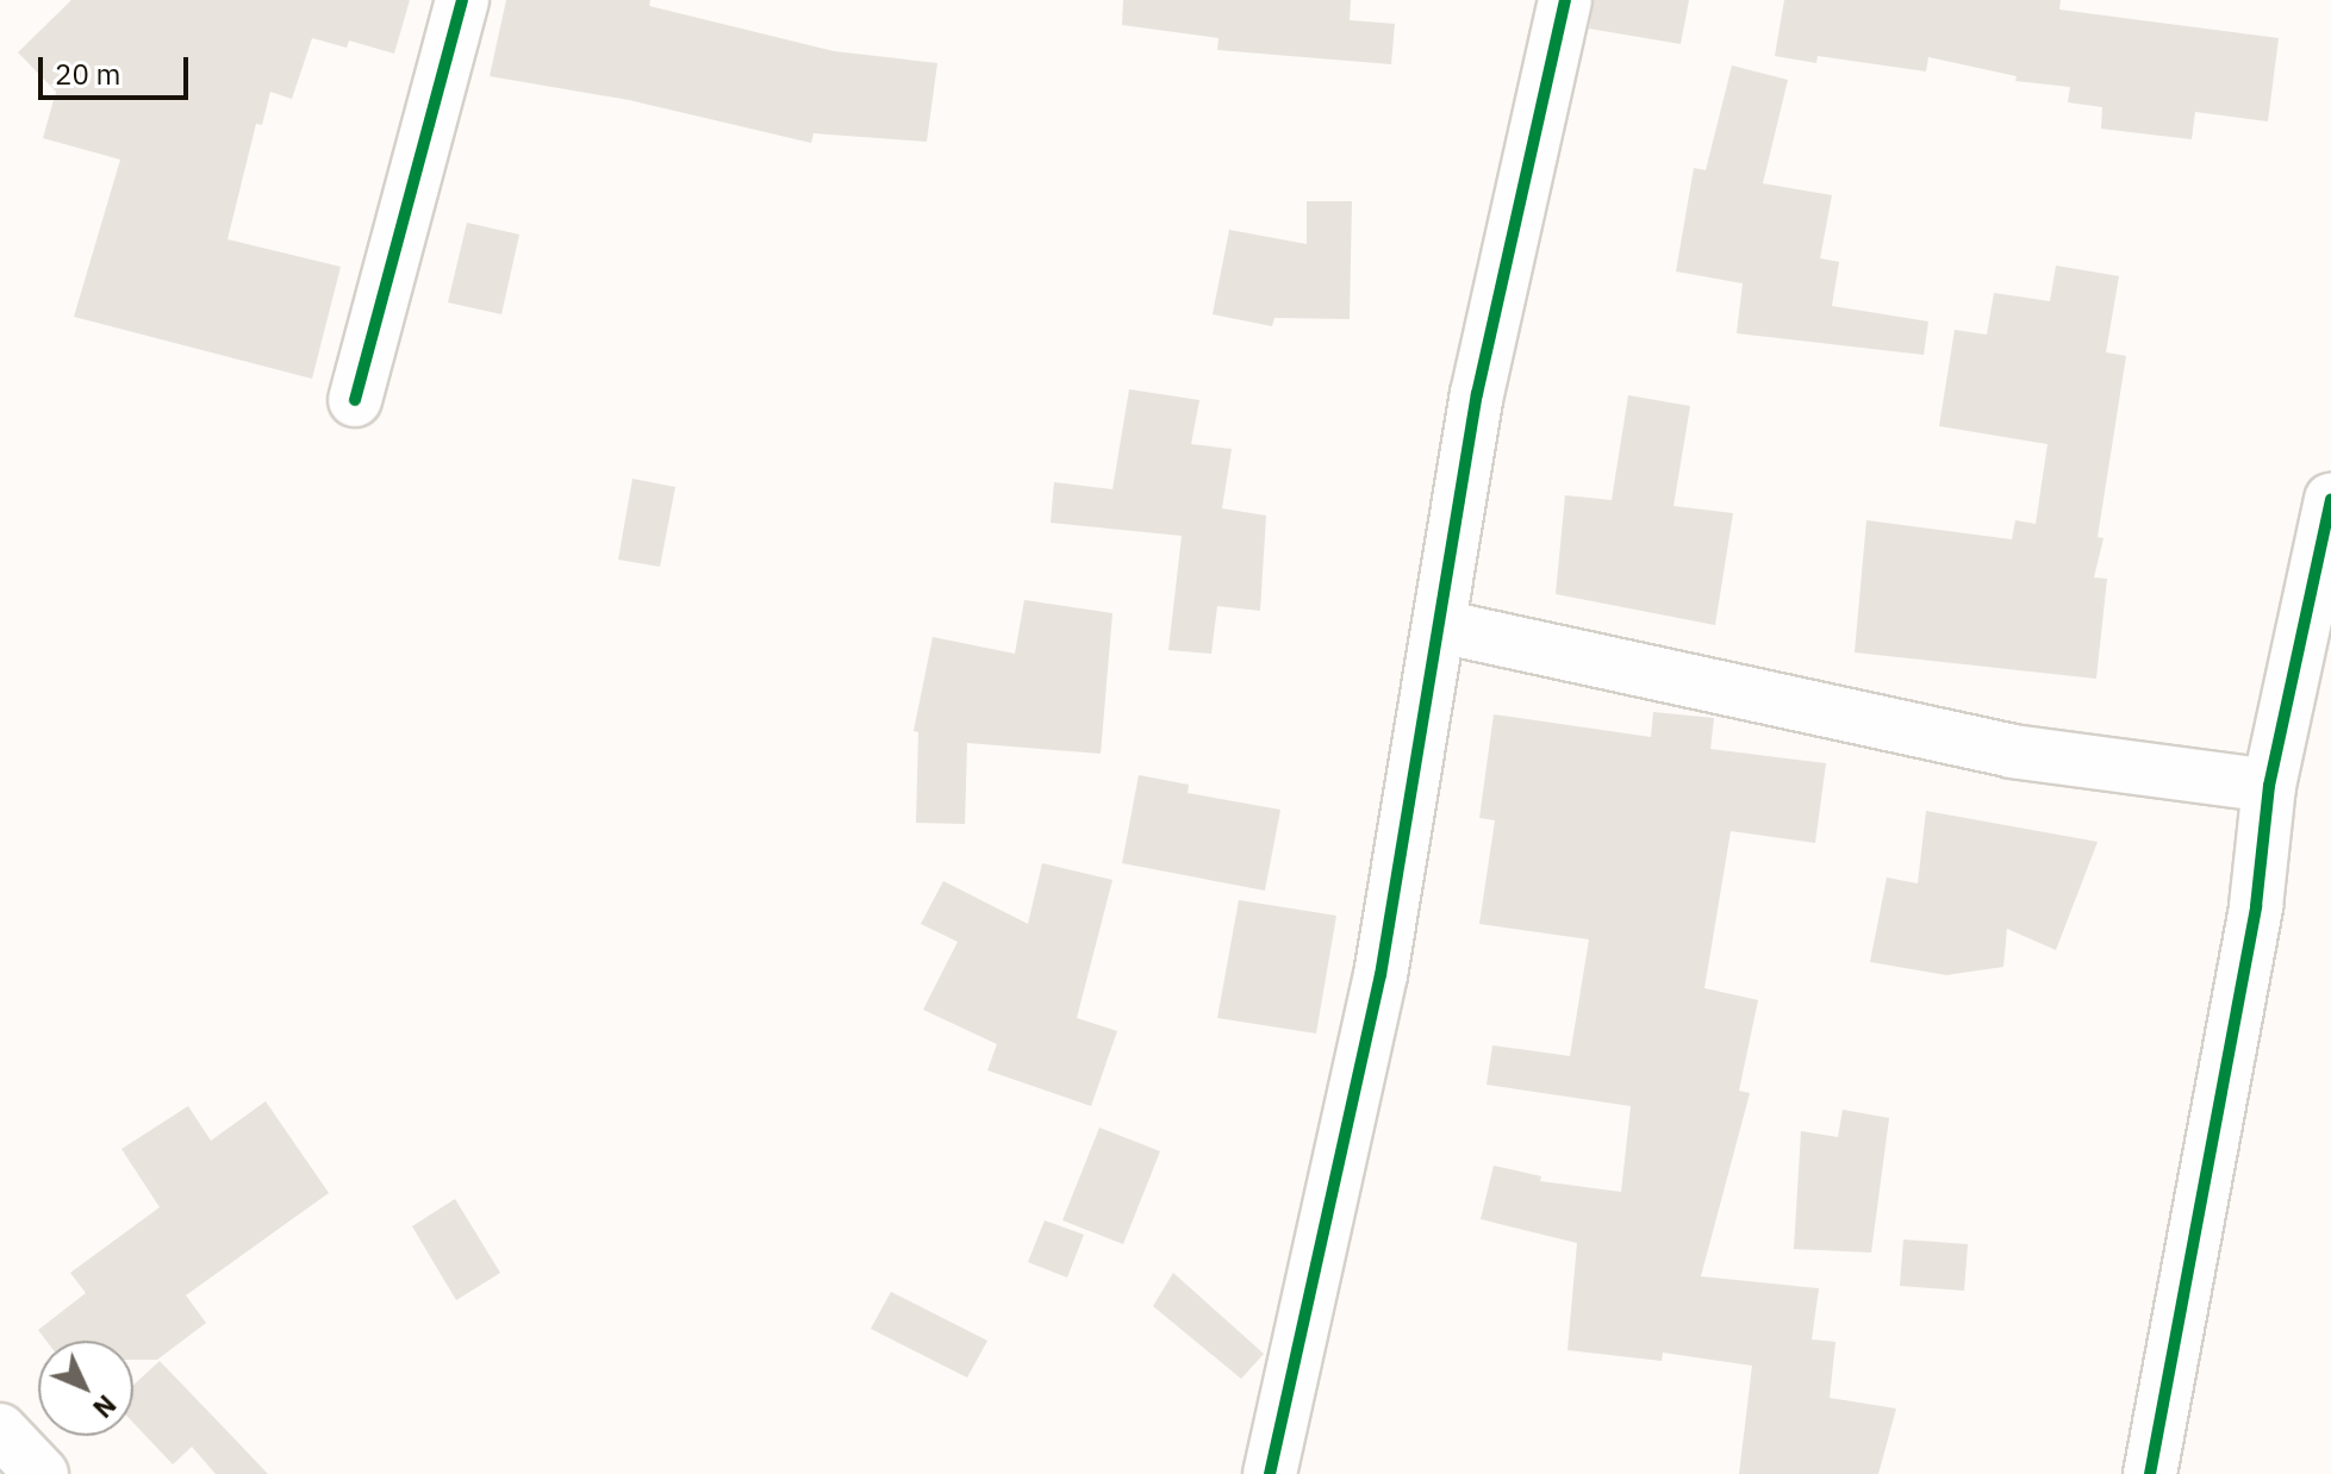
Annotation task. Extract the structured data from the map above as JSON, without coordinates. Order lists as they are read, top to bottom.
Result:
{
  "scale_bar": "20 m",
  "north": "bottom right"
}
